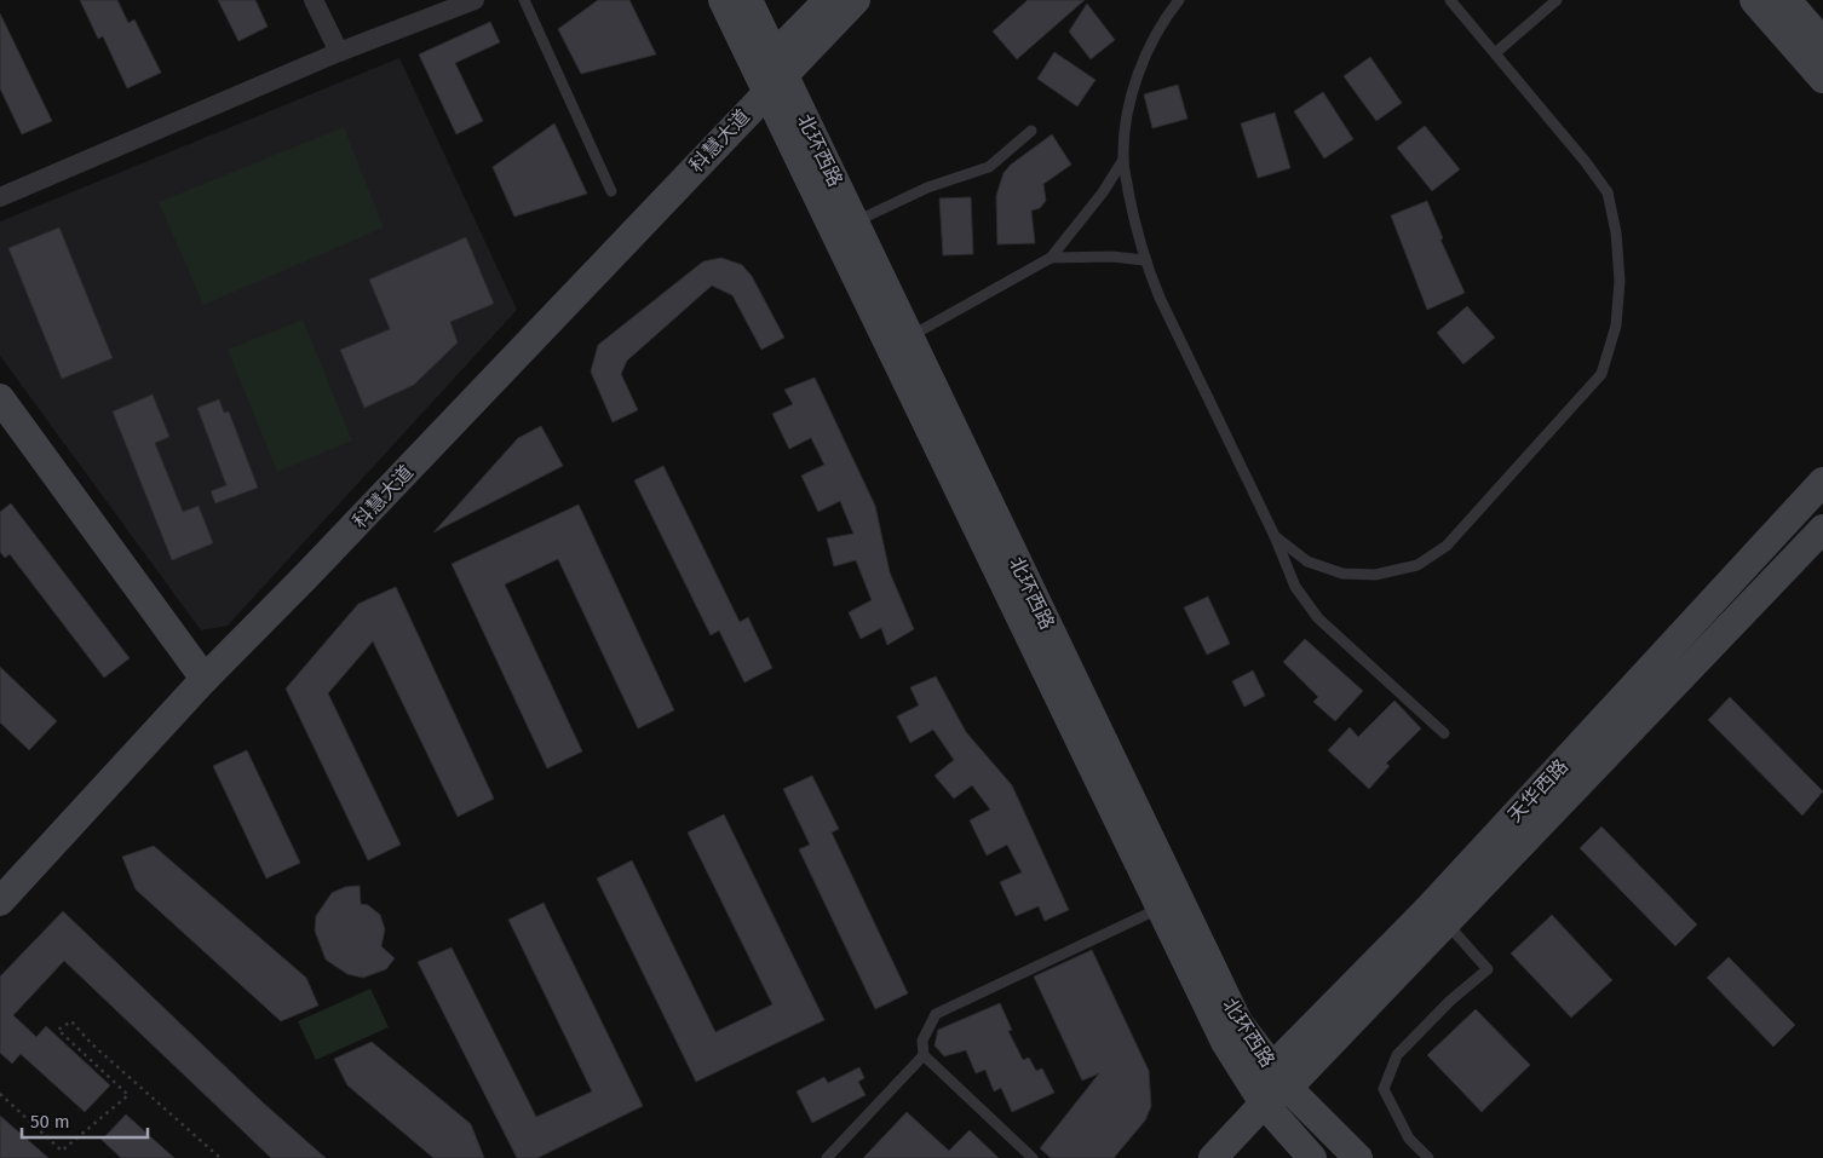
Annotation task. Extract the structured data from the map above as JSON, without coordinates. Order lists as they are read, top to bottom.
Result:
{
  "streets": {
    "street": ["科慧大道", "北环西路", "天华西路"]
  },
  "crossings": [
    ["科慧大道", "北环西路"],
    ["北环西路", "天华西路"]
  ],
  "scale_bar": "50 m"
}
